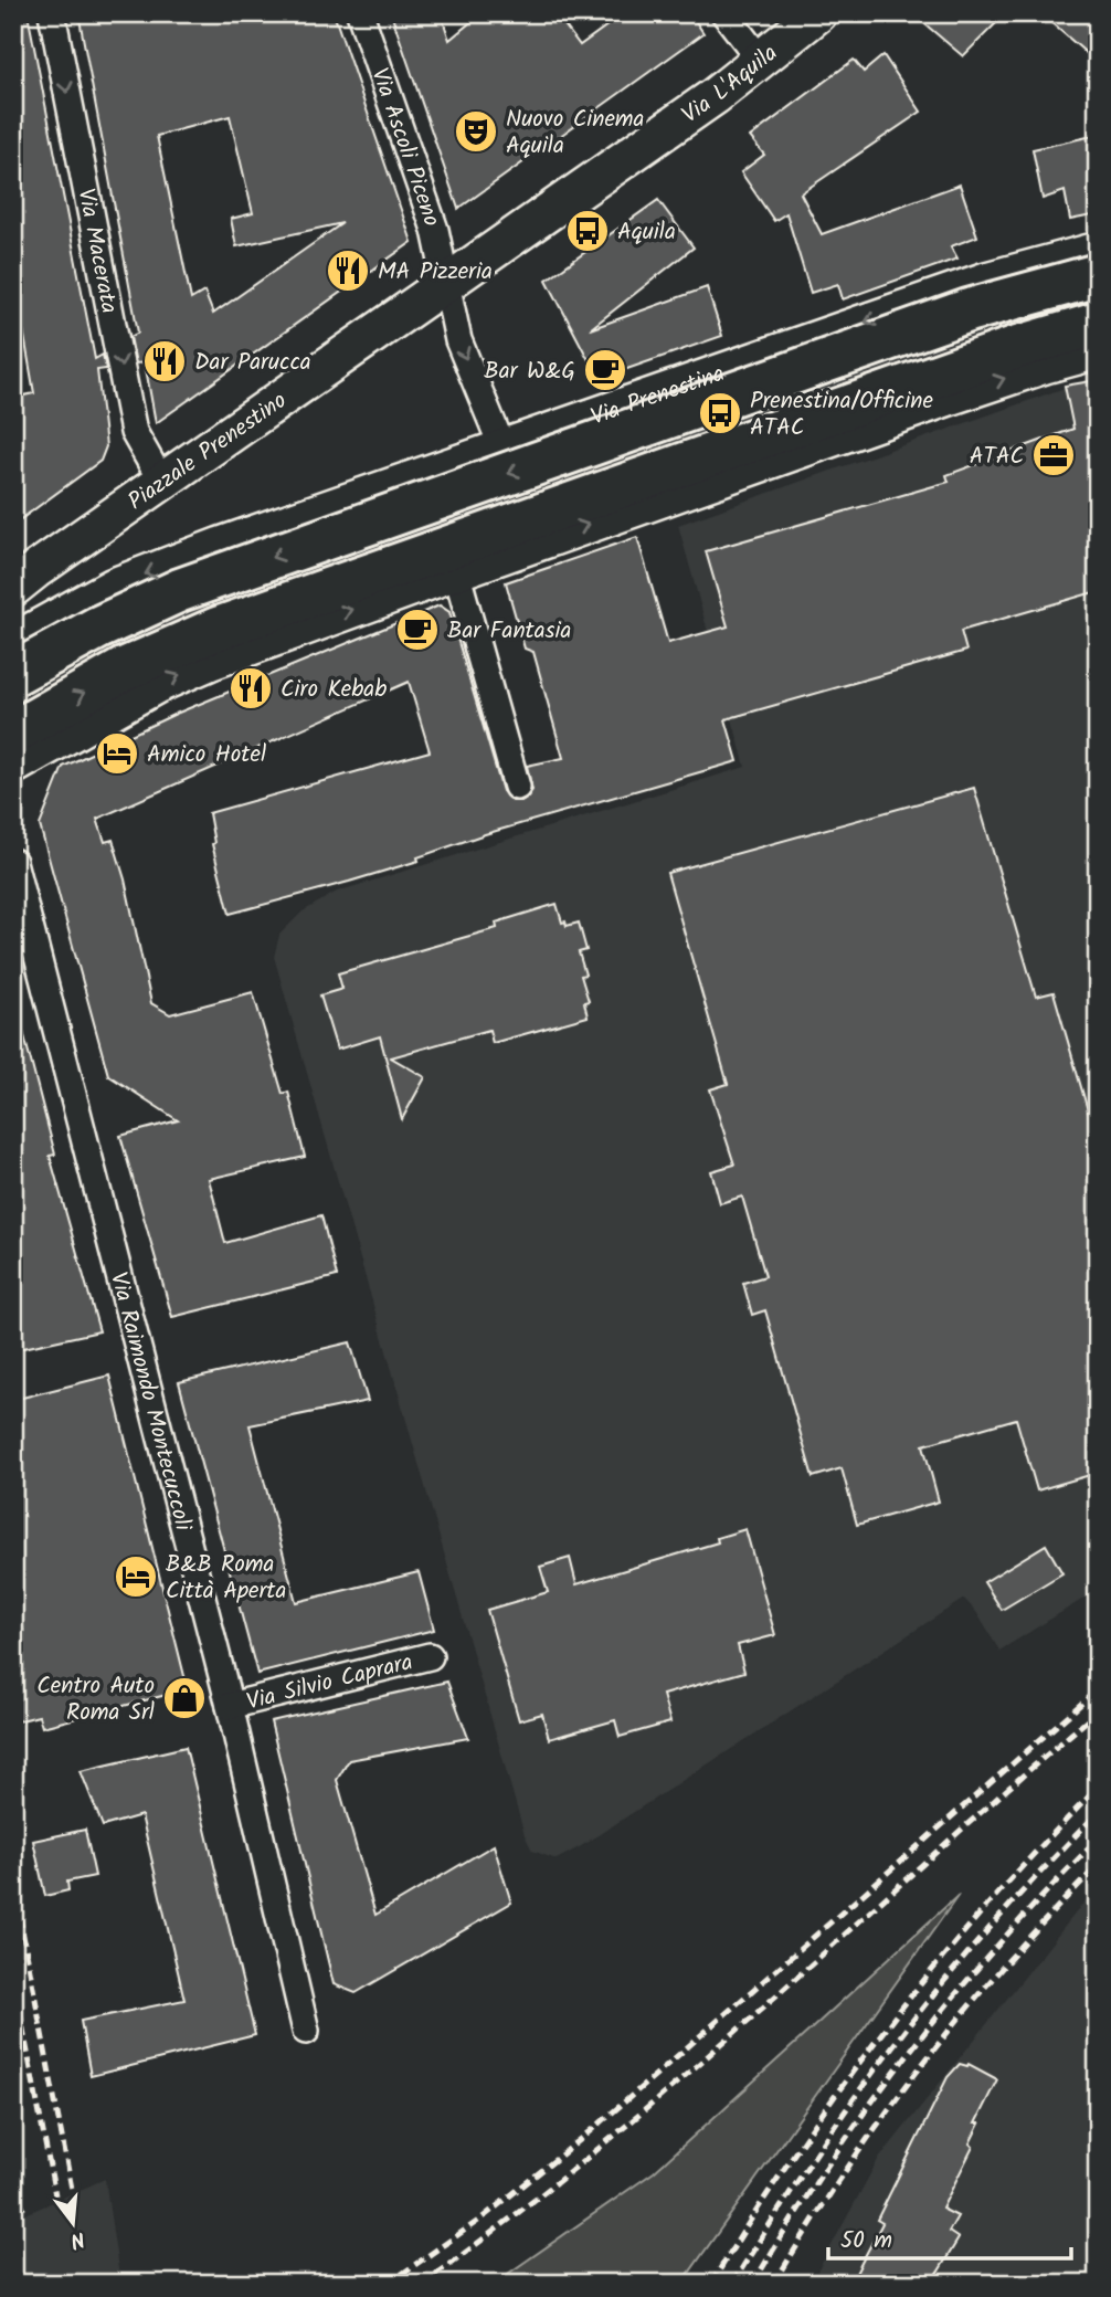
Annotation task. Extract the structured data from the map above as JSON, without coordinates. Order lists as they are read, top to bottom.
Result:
{
  "streets": {
    "main road": ["Via L'Aquila", "Via Prenestina", "Piazzale Prenestino"],
    "street": [
      "Via Ascoli Piceno",
      "Via Macerata",
      "Via Raimondo Montecuccoli",
      "Via Silvio Caprara"
    ]
  },
  "crossings": [
    ["Via L'Aquila", "Via Ascoli Piceno"],
    ["Via L'Aquila", "Piazzale Prenestino"],
    ["Via Ascoli Piceno", "Piazzale Prenestino"],
    ["Via Macerata", "Piazzale Prenestino"],
    ["Via Raimondo Montecuccoli", "Via Silvio Caprara"]
  ],
  "one_way": ["Via Macerata"],
  "places": {
    "theatre": ["Nuovo Cinema Aquila"],
    "bus stop": ["Aquila", "Prenestina/Officine ATAC"],
    "restaurant": ["MA Pizzeria", "Dar Parucca", "Ciro Kebab"],
    "cafe": ["Bar W&G", "Bar Fantasia"],
    "office": ["ATAC"],
    "hotel": ["Amico Hotel", "B&B Roma Città Aperta"],
    "shop": ["Centro Auto Roma Srl"]
  },
  "scale_bar": "50 m",
  "north": "bottom"
}
